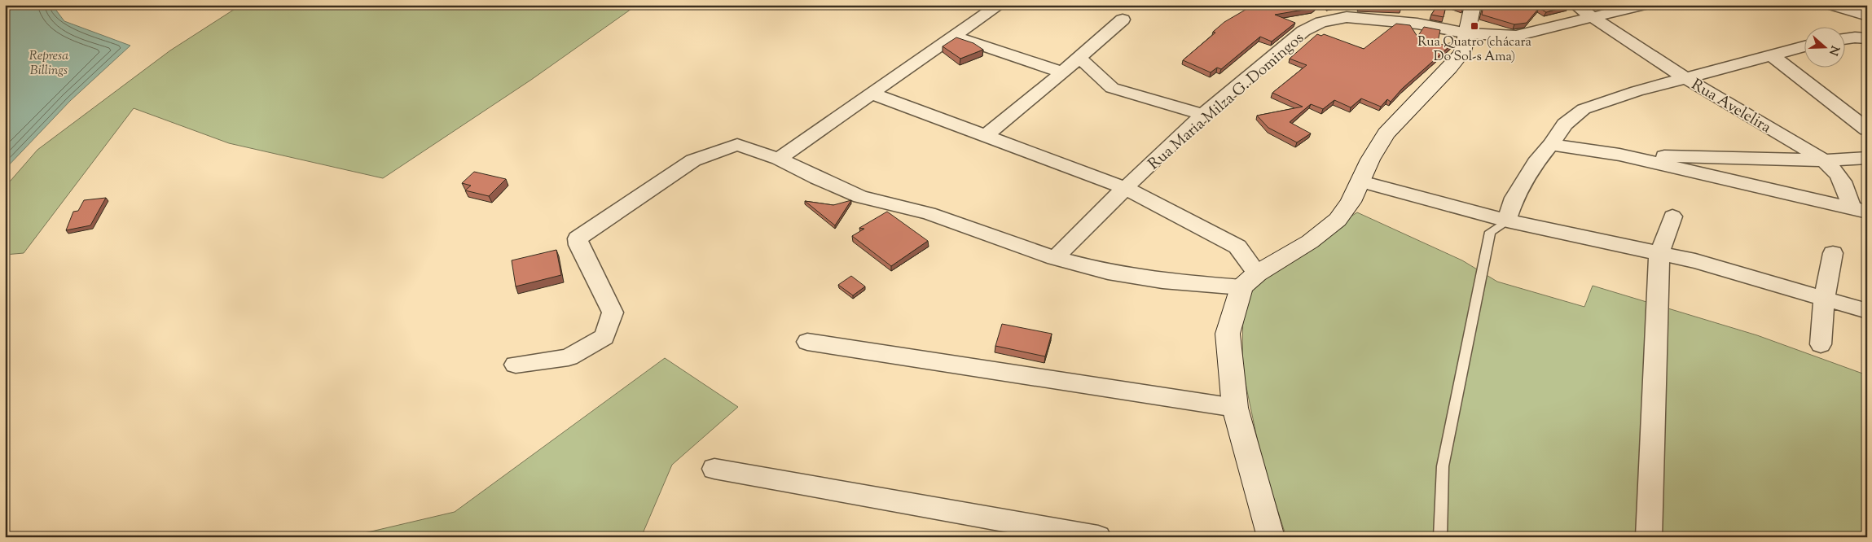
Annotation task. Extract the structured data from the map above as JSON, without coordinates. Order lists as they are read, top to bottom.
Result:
{
  "streets": {
    "street": ["Rua Maria Milza G. Domingos", "Rua Avelelira"]
  },
  "crossings": [
    ["Rua Maria Milza G. Domingos", "Rua Avelelira"]
  ],
  "water": ["Represa Billings"],
  "places": {
    "transit": ["Rua Quatro (chácara Do Sol-s Ama)"]
  },
  "north": "right"
}
